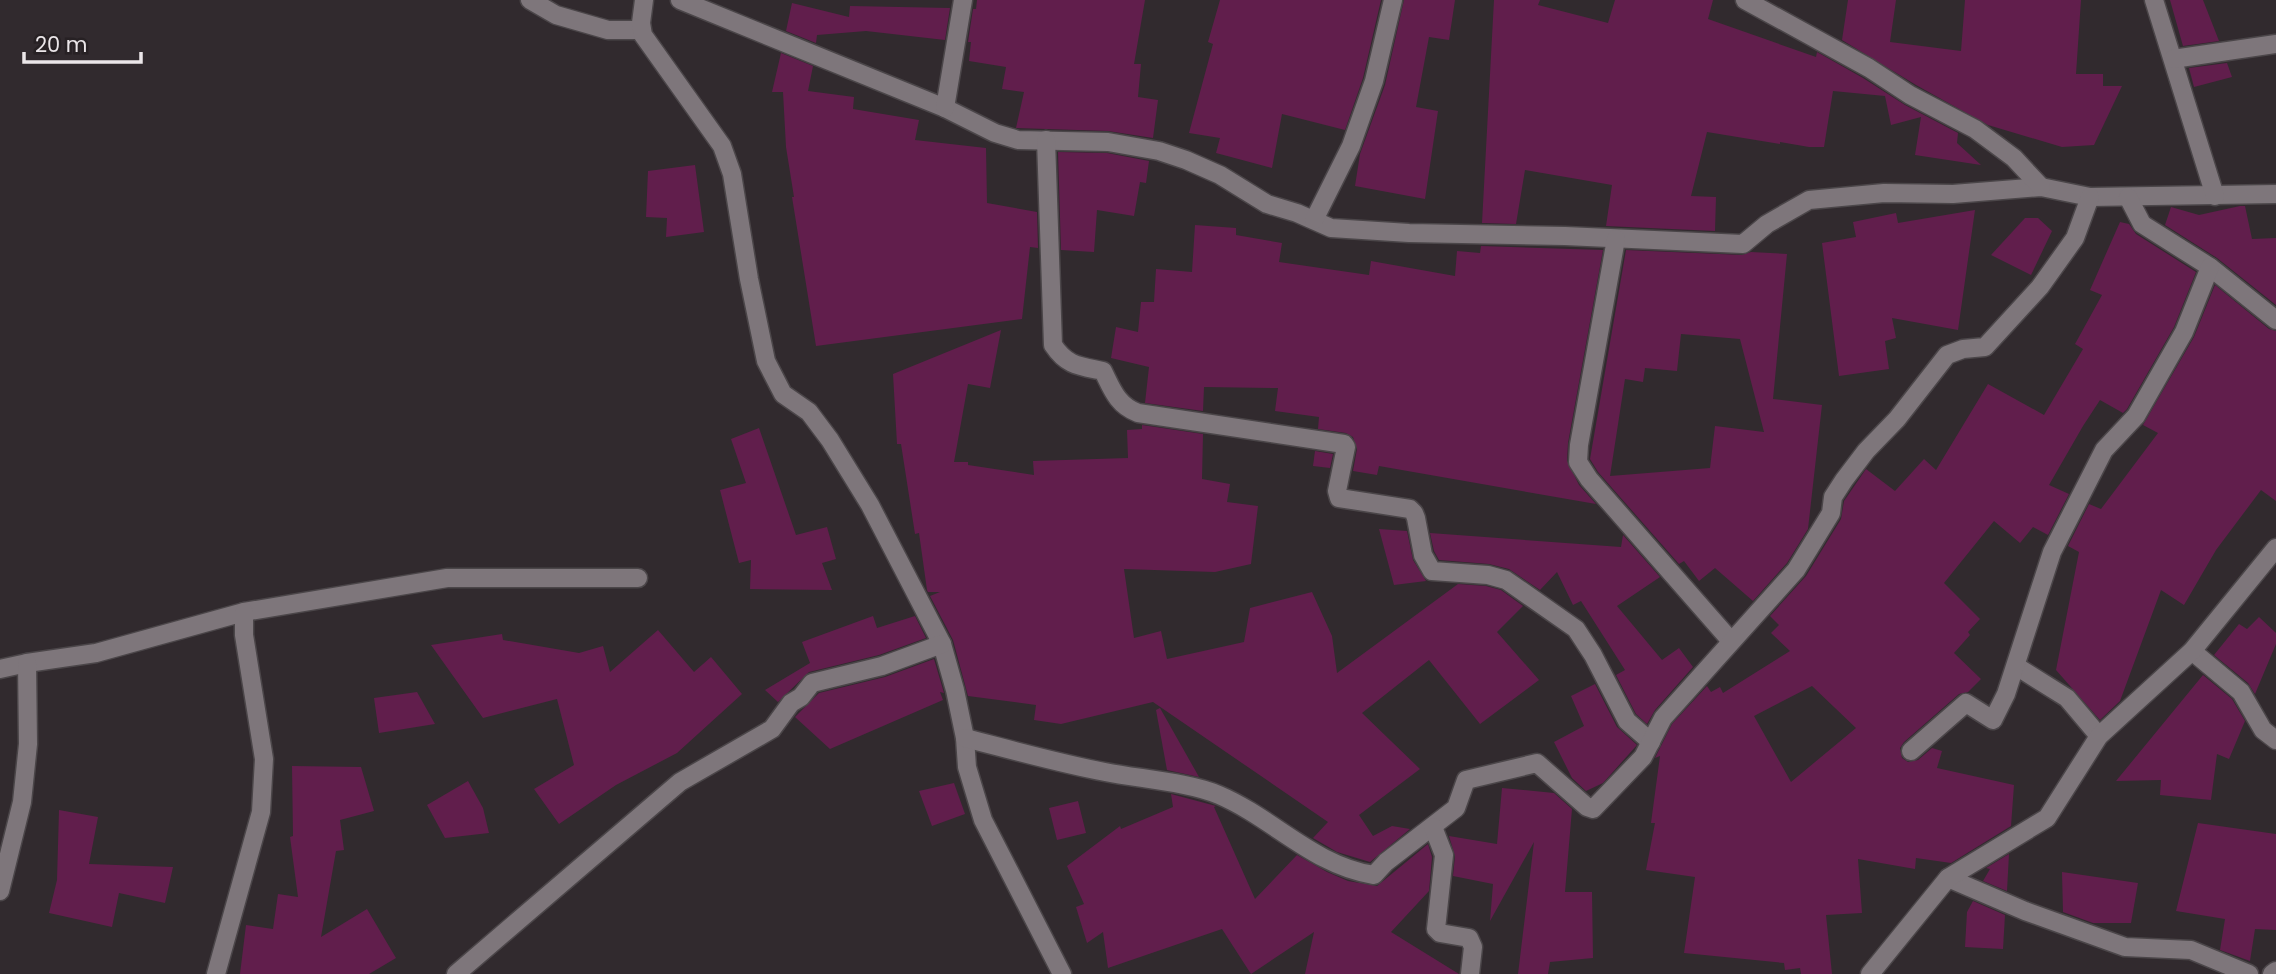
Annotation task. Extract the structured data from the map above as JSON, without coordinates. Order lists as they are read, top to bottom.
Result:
{
  "scale_bar": "20 m"
}
